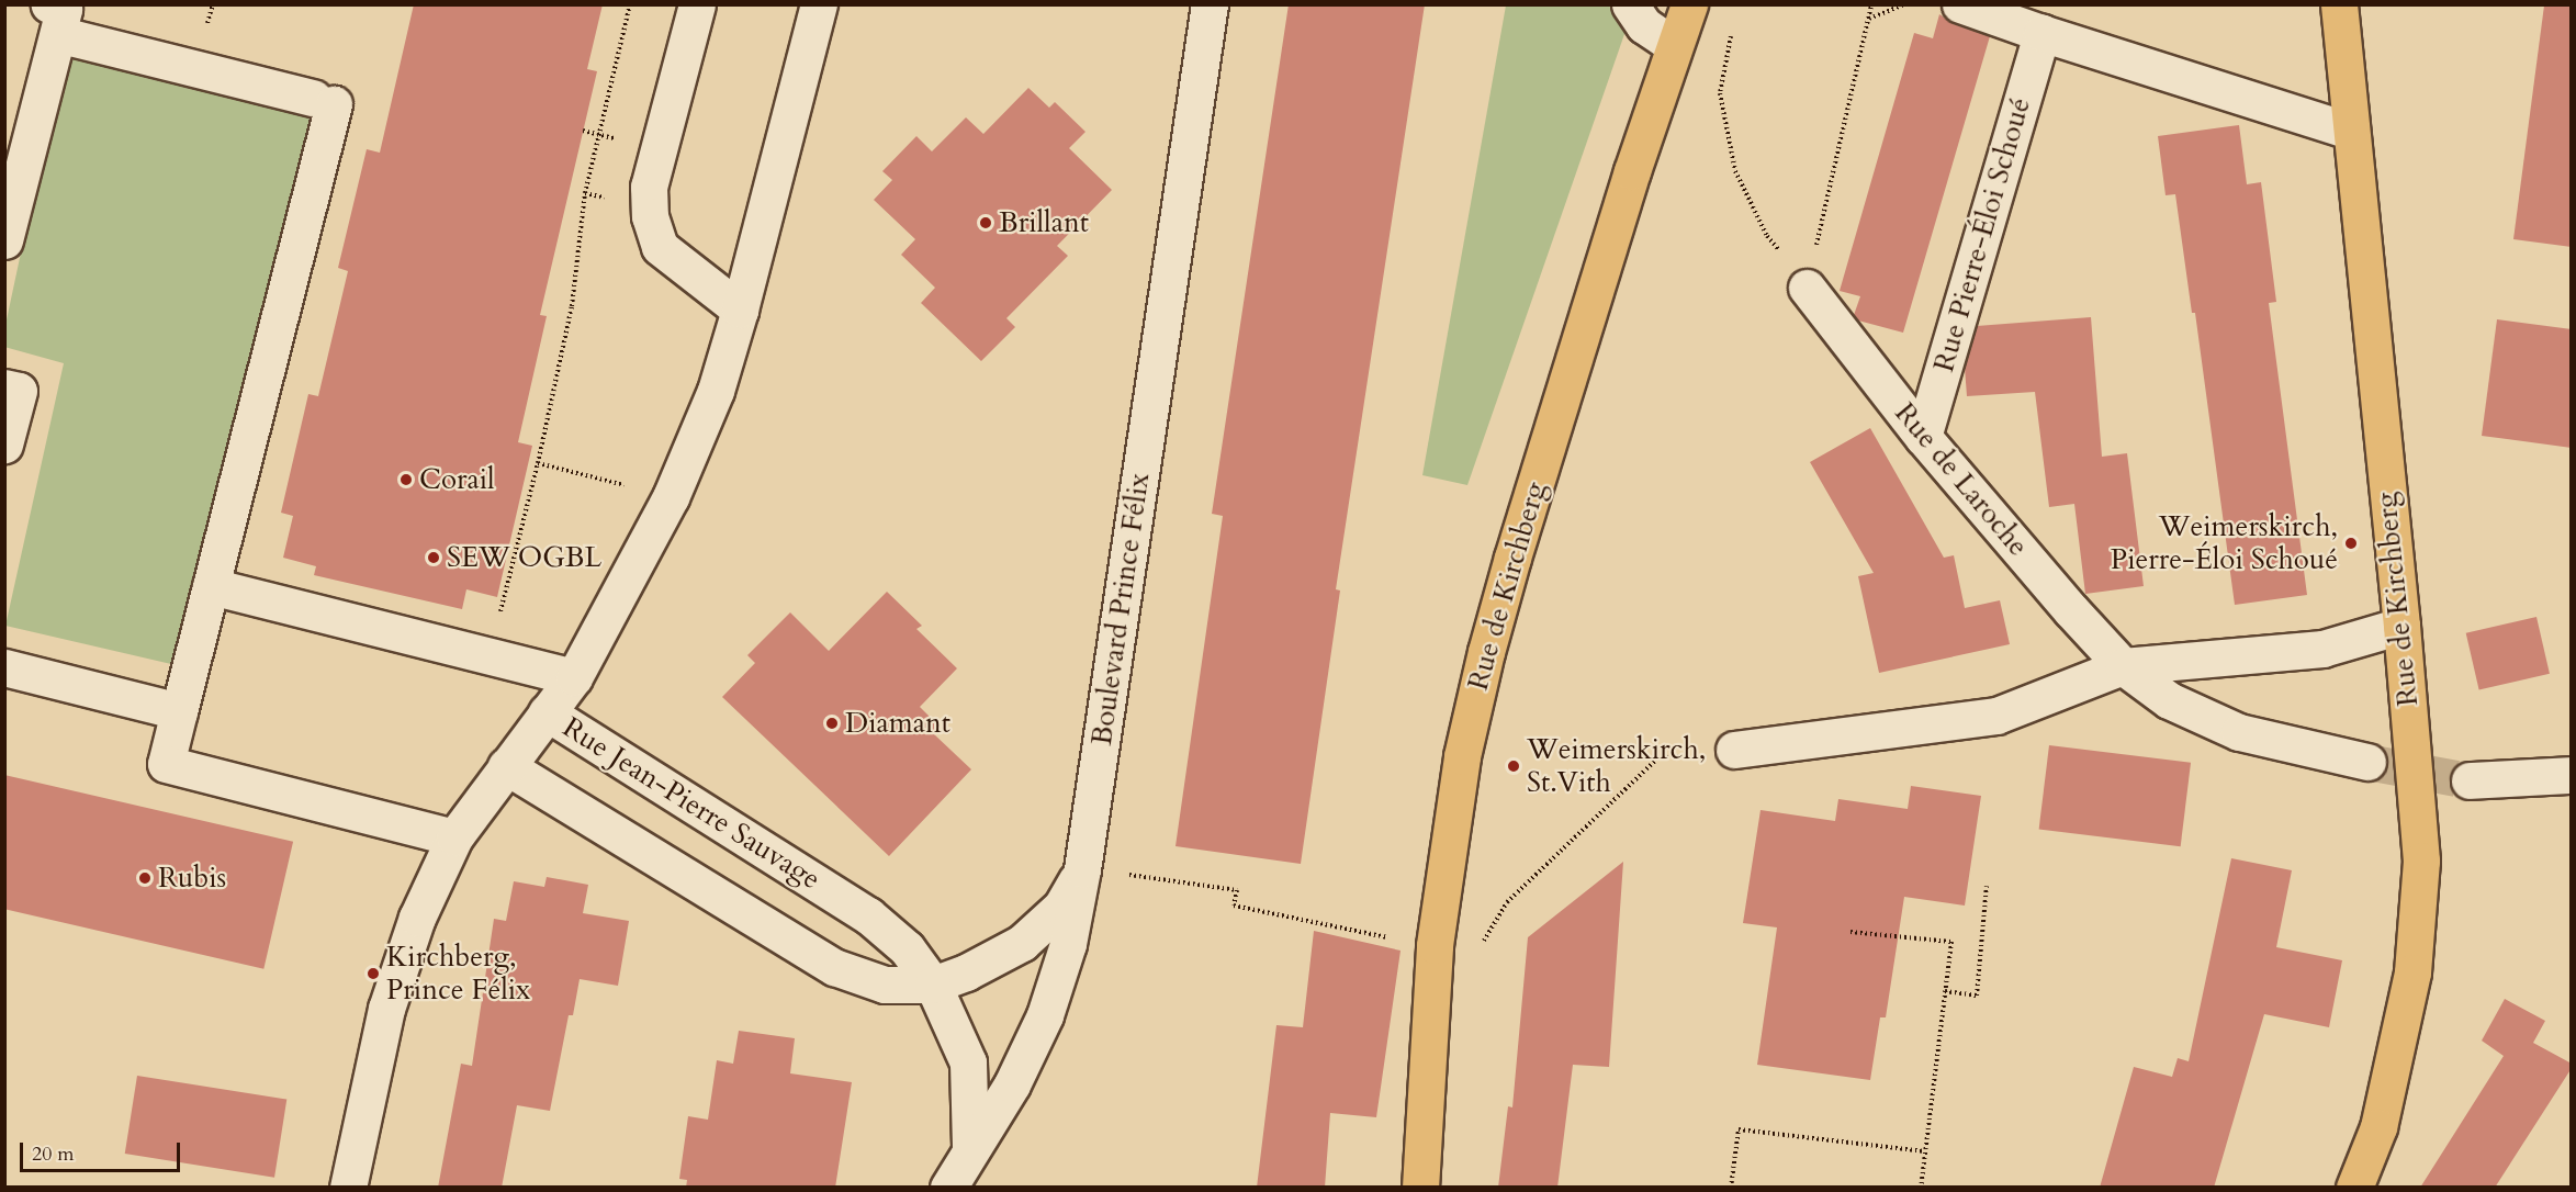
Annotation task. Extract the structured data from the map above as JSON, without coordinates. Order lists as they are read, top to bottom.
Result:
{
  "streets": {
    "main road": ["Rue de Kirchberg"],
    "street": [
      "Rue Pierre-Éloi Schoué",
      "Rue de Laroche",
      "Boulevard Prince Félix",
      "Rue Jean-Pierre Sauvage"
    ]
  },
  "crossings": [
    ["Rue Pierre-Éloi Schoué", "Rue de Laroche"],
    ["Boulevard Prince Félix", "Rue Jean-Pierre Sauvage"]
  ],
  "places": [
    "Brillant",
    "Corail",
    "Weimerskirch, Pierre-Éloi Schoué",
    "SEW OGBL",
    "Diamant",
    "Weimerskirch, St.Vith",
    "Rubis",
    "Kirchberg, Prince Félix"
  ],
  "scale_bar": "20 m"
}
